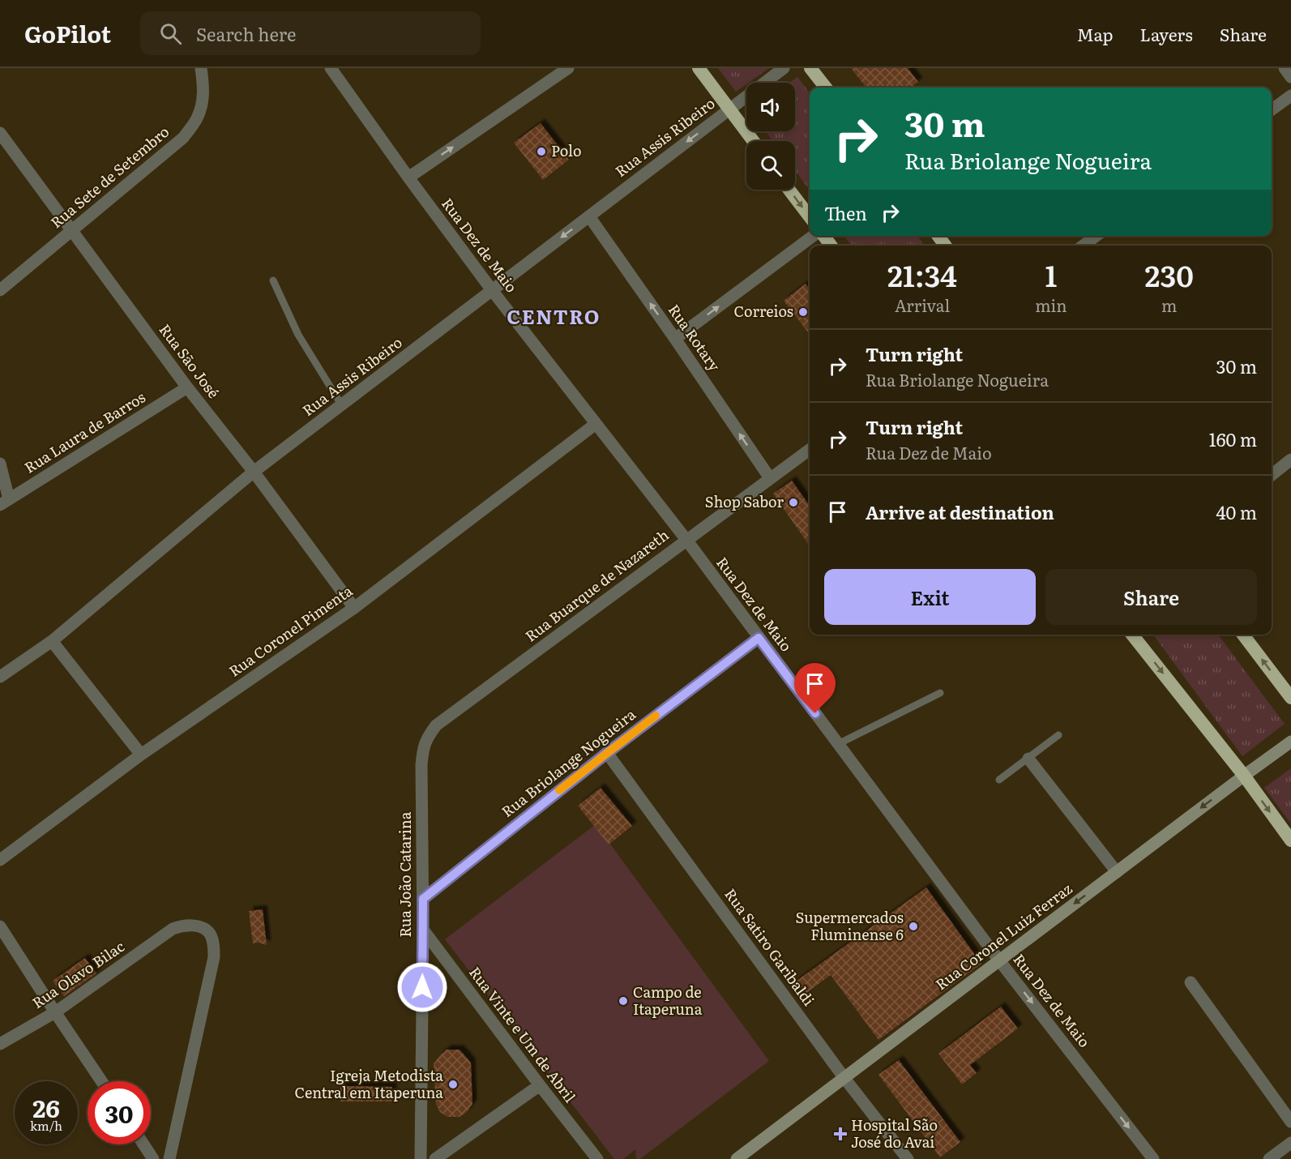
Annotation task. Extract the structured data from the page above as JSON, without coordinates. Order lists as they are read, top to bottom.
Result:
{
  "streets": {
    "main road": ["Rua Coronel Luiz Ferraz"],
    "street": [
      "Rua Assis Ribeiro",
      "Rua Sete de Setembro",
      "Rua Dez de Maio",
      "Rua Rotary",
      "Rua São José",
      "Rua Laura de Barros",
      "Rua Buarque de Nazareth",
      "Rua Coronel Pimenta",
      "Rua Briolange Nogueira",
      "Rua João Catarina",
      "Rua Satiro Garibaldi",
      "Rua Olavo Bilac",
      "Rua Vinte e Um de Abril"
    ]
  },
  "crossings": [
    ["Rua Assis Ribeiro", "Rua Dez de Maio"],
    ["Rua Assis Ribeiro", "Rua Rotary"],
    ["Rua Assis Ribeiro", "Rua São José"],
    ["Rua Sete de Setembro", "Rua São José"],
    ["Rua Dez de Maio", "Rua Buarque de Nazareth"],
    ["Rua Dez de Maio", "Rua Coronel Pimenta"],
    ["Rua Dez de Maio", "Rua Briolange Nogueira"],
    ["Rua Dez de Maio", "Rua Coronel Luiz Ferraz"],
    ["Rua Rotary", "Rua Buarque de Nazareth"],
    ["Rua São José", "Rua Laura de Barros"],
    ["Rua São José", "Rua Coronel Pimenta"],
    ["Rua Buarque de Nazareth", "Rua João Catarina"],
    ["Rua Briolange Nogueira", "Rua João Catarina"],
    ["Rua Briolange Nogueira", "Rua Satiro Garibaldi"],
    ["Rua João Catarina", "Rua Vinte e Um de Abril"],
    ["Rua Coronel Luiz Ferraz", "Rua Satiro Garibaldi"]
  ],
  "one_way": ["Rua Rotary", "Rua Coronel Luiz Ferraz"],
  "districts": ["CENTRO"],
  "places": {
    "other": [
      "Polo",
      "Correios",
      "Shop Sabor",
      "Supermercados Fluminense 6",
      "Campo de Itaperuna",
      "Igreja Metodista Central em Itaperuna"
    ],
    "health": ["Hospital São José do Avaí"]
  },
  "page": {
    "header": "GoPilot",
    "search": "Search here",
    "nav": ["Map", "Layers", "Share"],
    "turn": ["30 m", "Rua Briolange Nogueira"],
    "then": "Then",
    "eta": [
      "21:34",
      "Arrival",
      "1",
      "min",
      "230",
      "m"
    ],
    "list": [
      {
        "name": "Turn right",
        "note": "Rua Briolange Nogueira",
        "value": "30 m"
      },
      {
        "name": "Turn right",
        "note": "Rua Dez de Maio",
        "value": "160 m"
      },
      {
        "name": "Arrive at destination",
        "value": "40 m"
      }
    ],
    "buttons": ["Exit", "Share"],
    "speed": "26 km/h",
    "limit": "30"
  }
}
